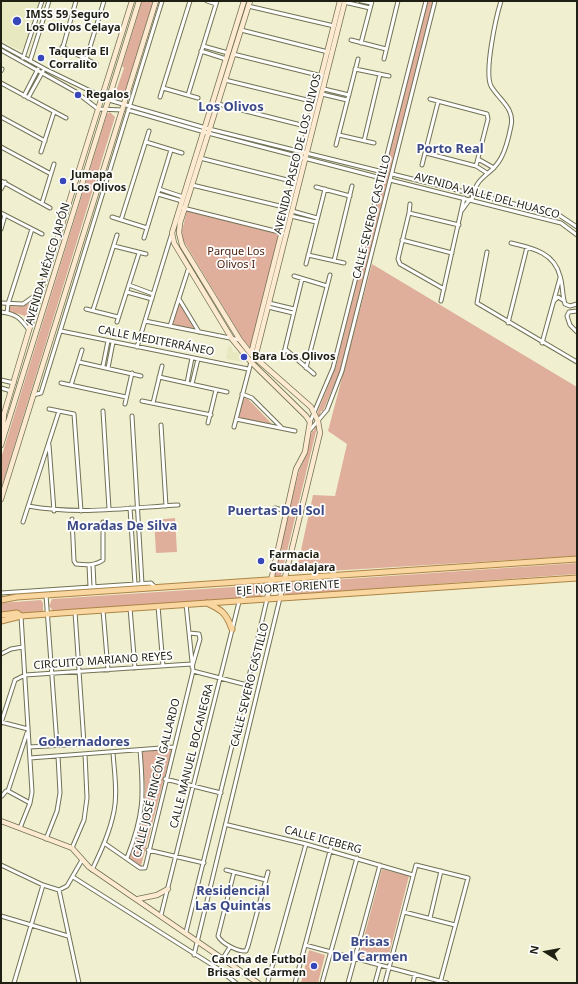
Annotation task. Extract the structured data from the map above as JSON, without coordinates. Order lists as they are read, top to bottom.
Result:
{
  "streets": {
    "main road": ["EJE NORTE ORIENTE"],
    "street": [
      "AVENIDA PASEO DE LOS OLIVOS",
      "AVENIDA VALLE DEL HUASCO",
      "CALLE SEVERO CASTILLO",
      "AVENIDA MÉXICO JAPÓN",
      "CALLE MEDITERRÁNEO",
      "CIRCUITO MARIANO REYES",
      "CALLE MANUEL BOCANEGRA",
      "CALLE JOSÉ RINCÓN GALLARDO",
      "CALLE ICEBERG"
    ]
  },
  "crossings": [
    ["AVENIDA VALLE DEL HUASCO", "CALLE SEVERO CASTILLO"],
    ["CALLE SEVERO CASTILLO", "EJE NORTE ORIENTE"],
    ["EJE NORTE ORIENTE", "CALLE MANUEL BOCANEGRA"],
    ["EJE NORTE ORIENTE", "CALLE JOSÉ RINCÓN GALLARDO"],
    ["CIRCUITO MARIANO REYES", "CALLE JOSÉ RINCÓN GALLARDO"]
  ],
  "districts": [
    "Los Olivos",
    "Porto Real",
    "Puertas Del Sol",
    "Moradas De Silva",
    "Gobernadores",
    "Residencial Las Quintas",
    "Brisas Del Carmen"
  ],
  "parks": ["Parque Los Olivos I"],
  "places": [
    "IMSS 59 Seguro Los Olivos Celaya",
    "Taquería El Corralito",
    "Regalos",
    "Jumapa Los Olivos",
    "Bara Los Olivos",
    "Farmacia Guadalajara",
    "Cancha de Futbol Brisas del Carmen"
  ],
  "north": "left"
}
